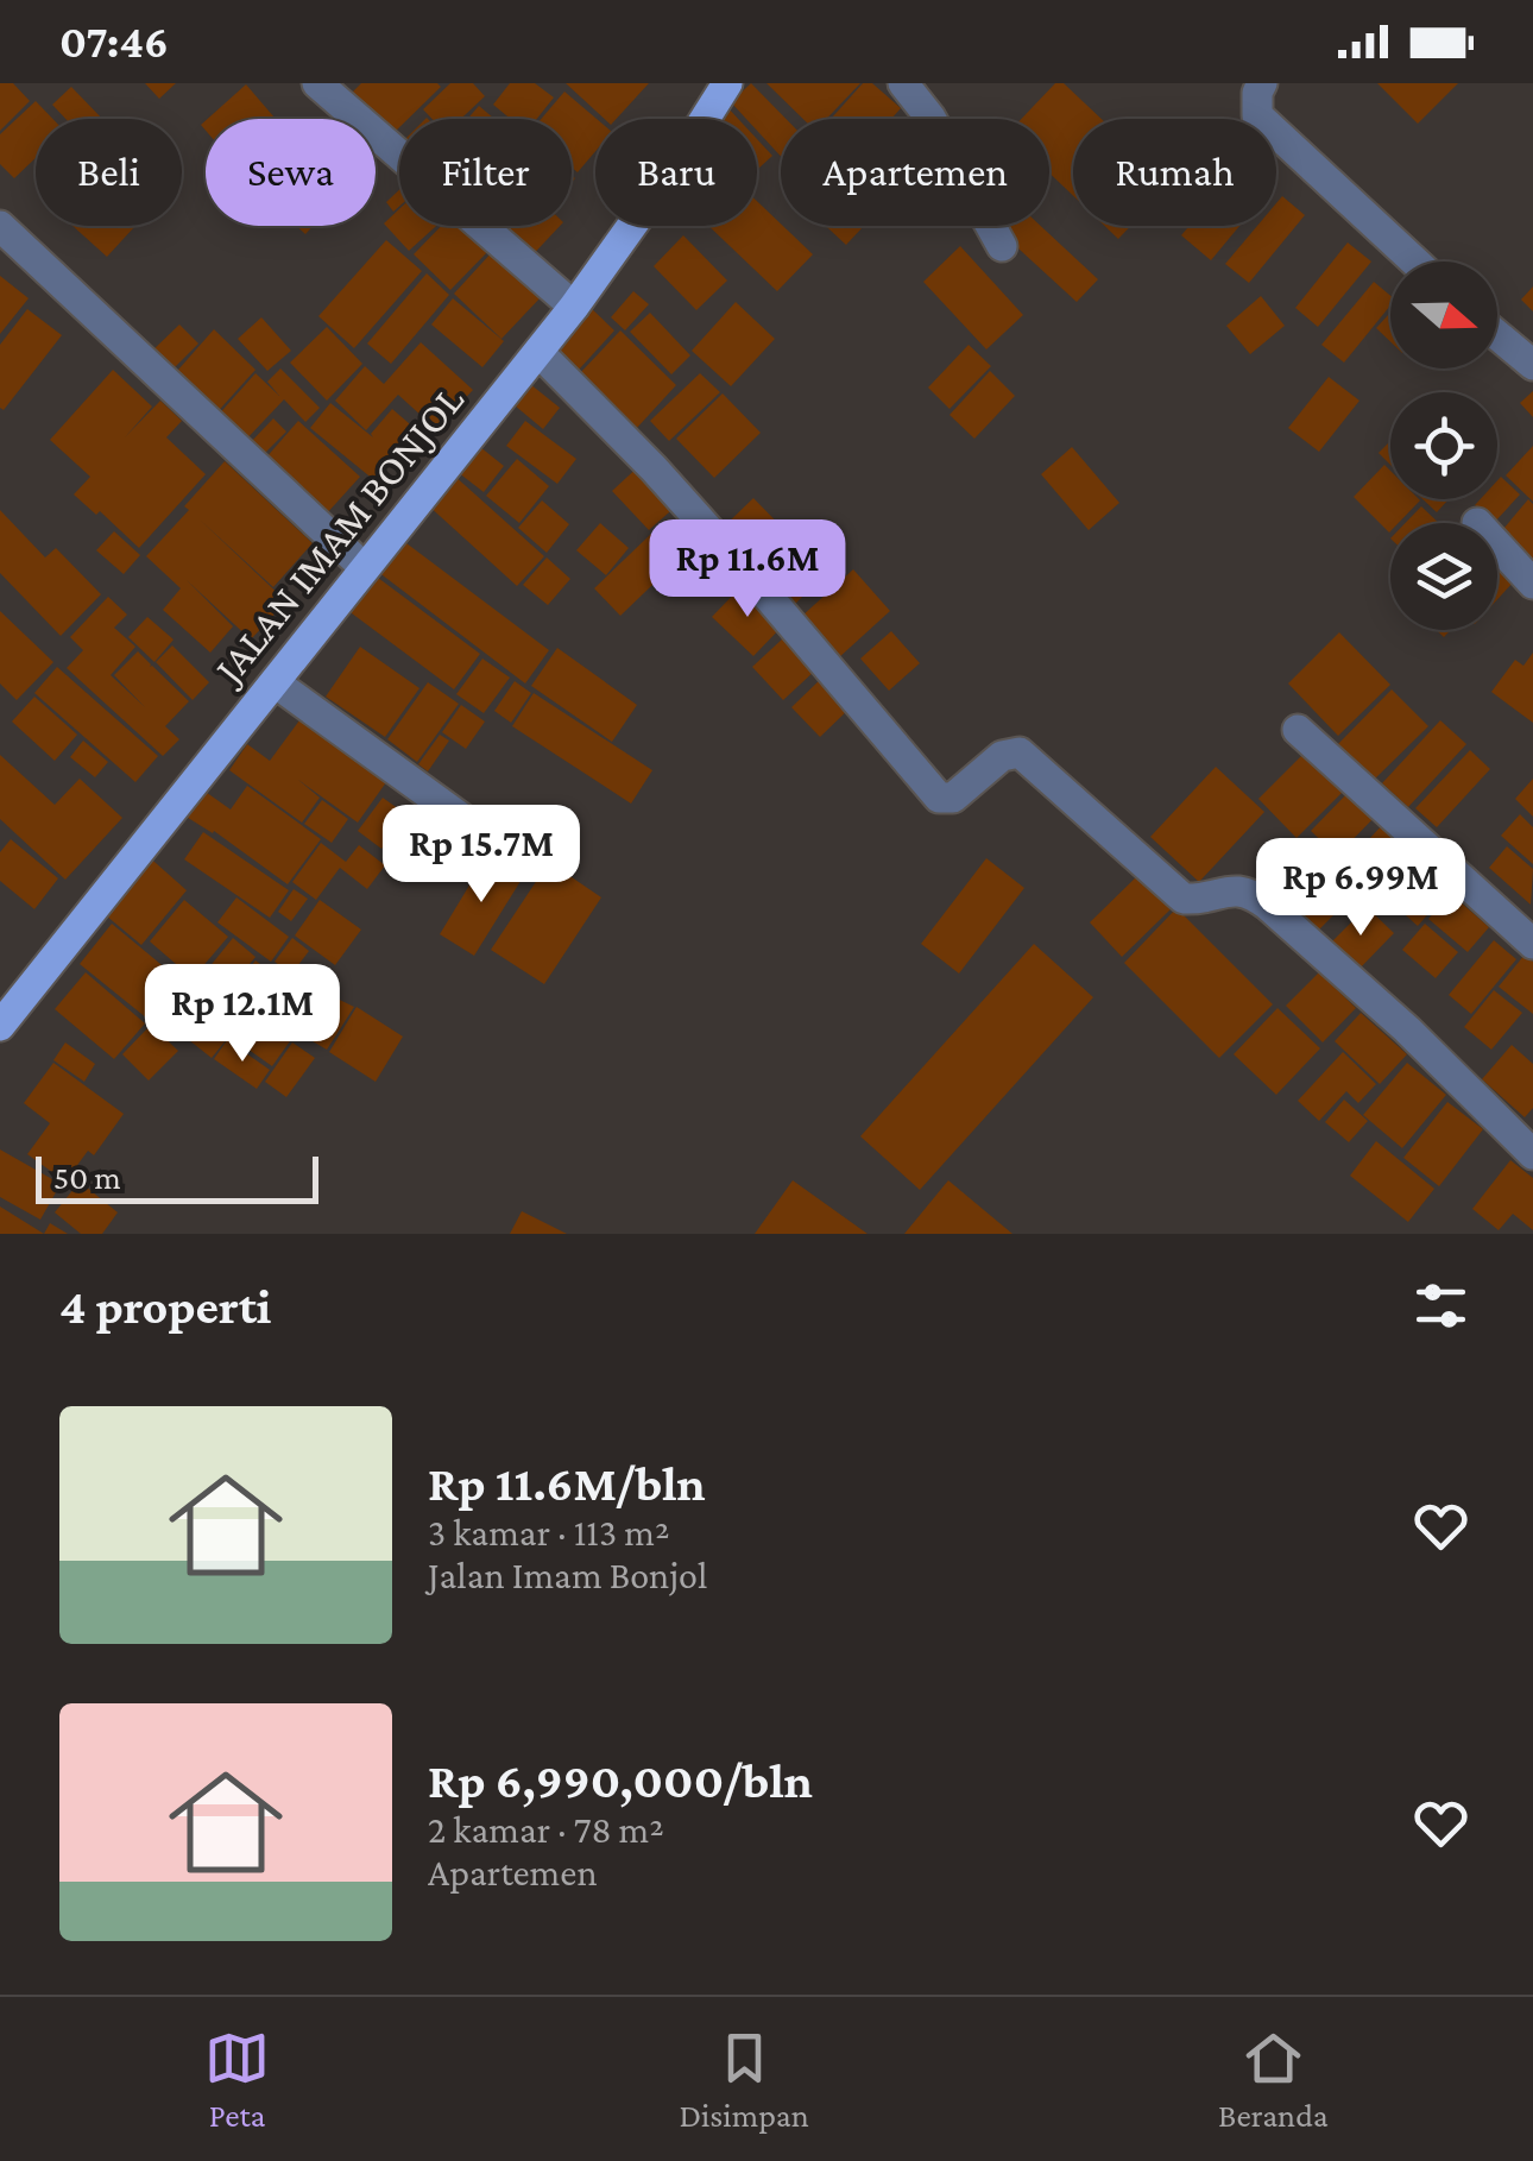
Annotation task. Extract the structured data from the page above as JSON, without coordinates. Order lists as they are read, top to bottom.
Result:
{
  "streets": {
    "main road": ["JALAN IMAM BONJOL"]
  },
  "scale_bar": "50 m",
  "north": "right",
  "page": {
    "status": "07:46",
    "chip": [
      "Beli",
      "Sewa",
      "Filter",
      "Baru",
      "Apartemen",
      "Rumah"
    ],
    "price": [
      "Rp 11.6M",
      "Rp 15.7M",
      "Rp 6.99M",
      "Rp 12.1M"
    ],
    "scale": "50 m",
    "heading": "4 properti",
    "list": [
      {
        "name": "Rp 11.6M/bln",
        "note": "3 kamar · 113 m² · Jalan Imam Bonjol"
      },
      {
        "name": "Rp 6,990,000/bln",
        "note": "2 kamar · 78 m² · Apartemen"
      }
    ],
    "tabs": ["Peta", "Disimpan", "Beranda"]
  }
}
